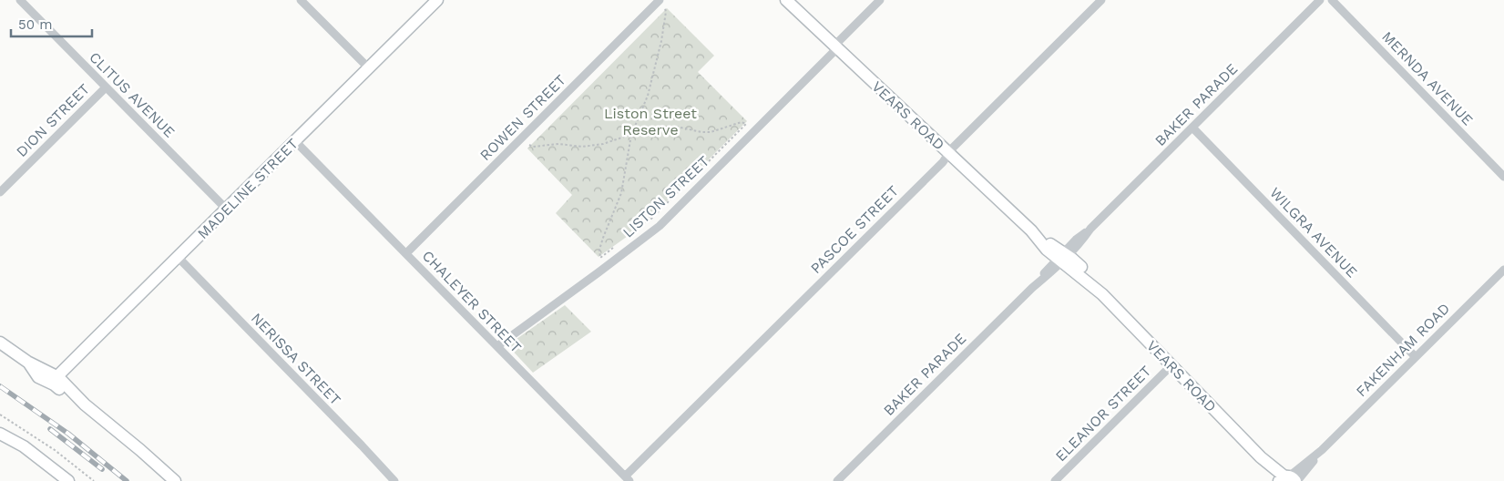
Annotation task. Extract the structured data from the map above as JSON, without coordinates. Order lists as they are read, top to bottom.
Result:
{
  "streets": {
    "street": [
      "MERNDA AVENUE",
      "CLITUS AVENUE",
      "BAKER PARADE",
      "VEARS ROAD",
      "ROWEN STREET",
      "DION STREET",
      "MADELINE STREET",
      "LISTON STREET",
      "PASCOE STREET",
      "WILGRA AVENUE",
      "CHALEYER STREET",
      "FAKENHAM ROAD",
      "NERISSA STREET",
      "ELEANOR STREET"
    ]
  },
  "crossings": [
    ["CLITUS AVENUE", "DION STREET"],
    ["CLITUS AVENUE", "MADELINE STREET"],
    ["BAKER PARADE", "VEARS ROAD"],
    ["BAKER PARADE", "WILGRA AVENUE"],
    ["VEARS ROAD", "LISTON STREET"],
    ["VEARS ROAD", "PASCOE STREET"],
    ["VEARS ROAD", "FAKENHAM ROAD"],
    ["VEARS ROAD", "ELEANOR STREET"],
    ["ROWEN STREET", "CHALEYER STREET"],
    ["MADELINE STREET", "CHALEYER STREET"],
    ["MADELINE STREET", "NERISSA STREET"],
    ["LISTON STREET", "CHALEYER STREET"],
    ["PASCOE STREET", "CHALEYER STREET"],
    ["WILGRA AVENUE", "FAKENHAM ROAD"]
  ],
  "parks": ["Liston Street Reserve"],
  "scale_bar": "50 m"
}
